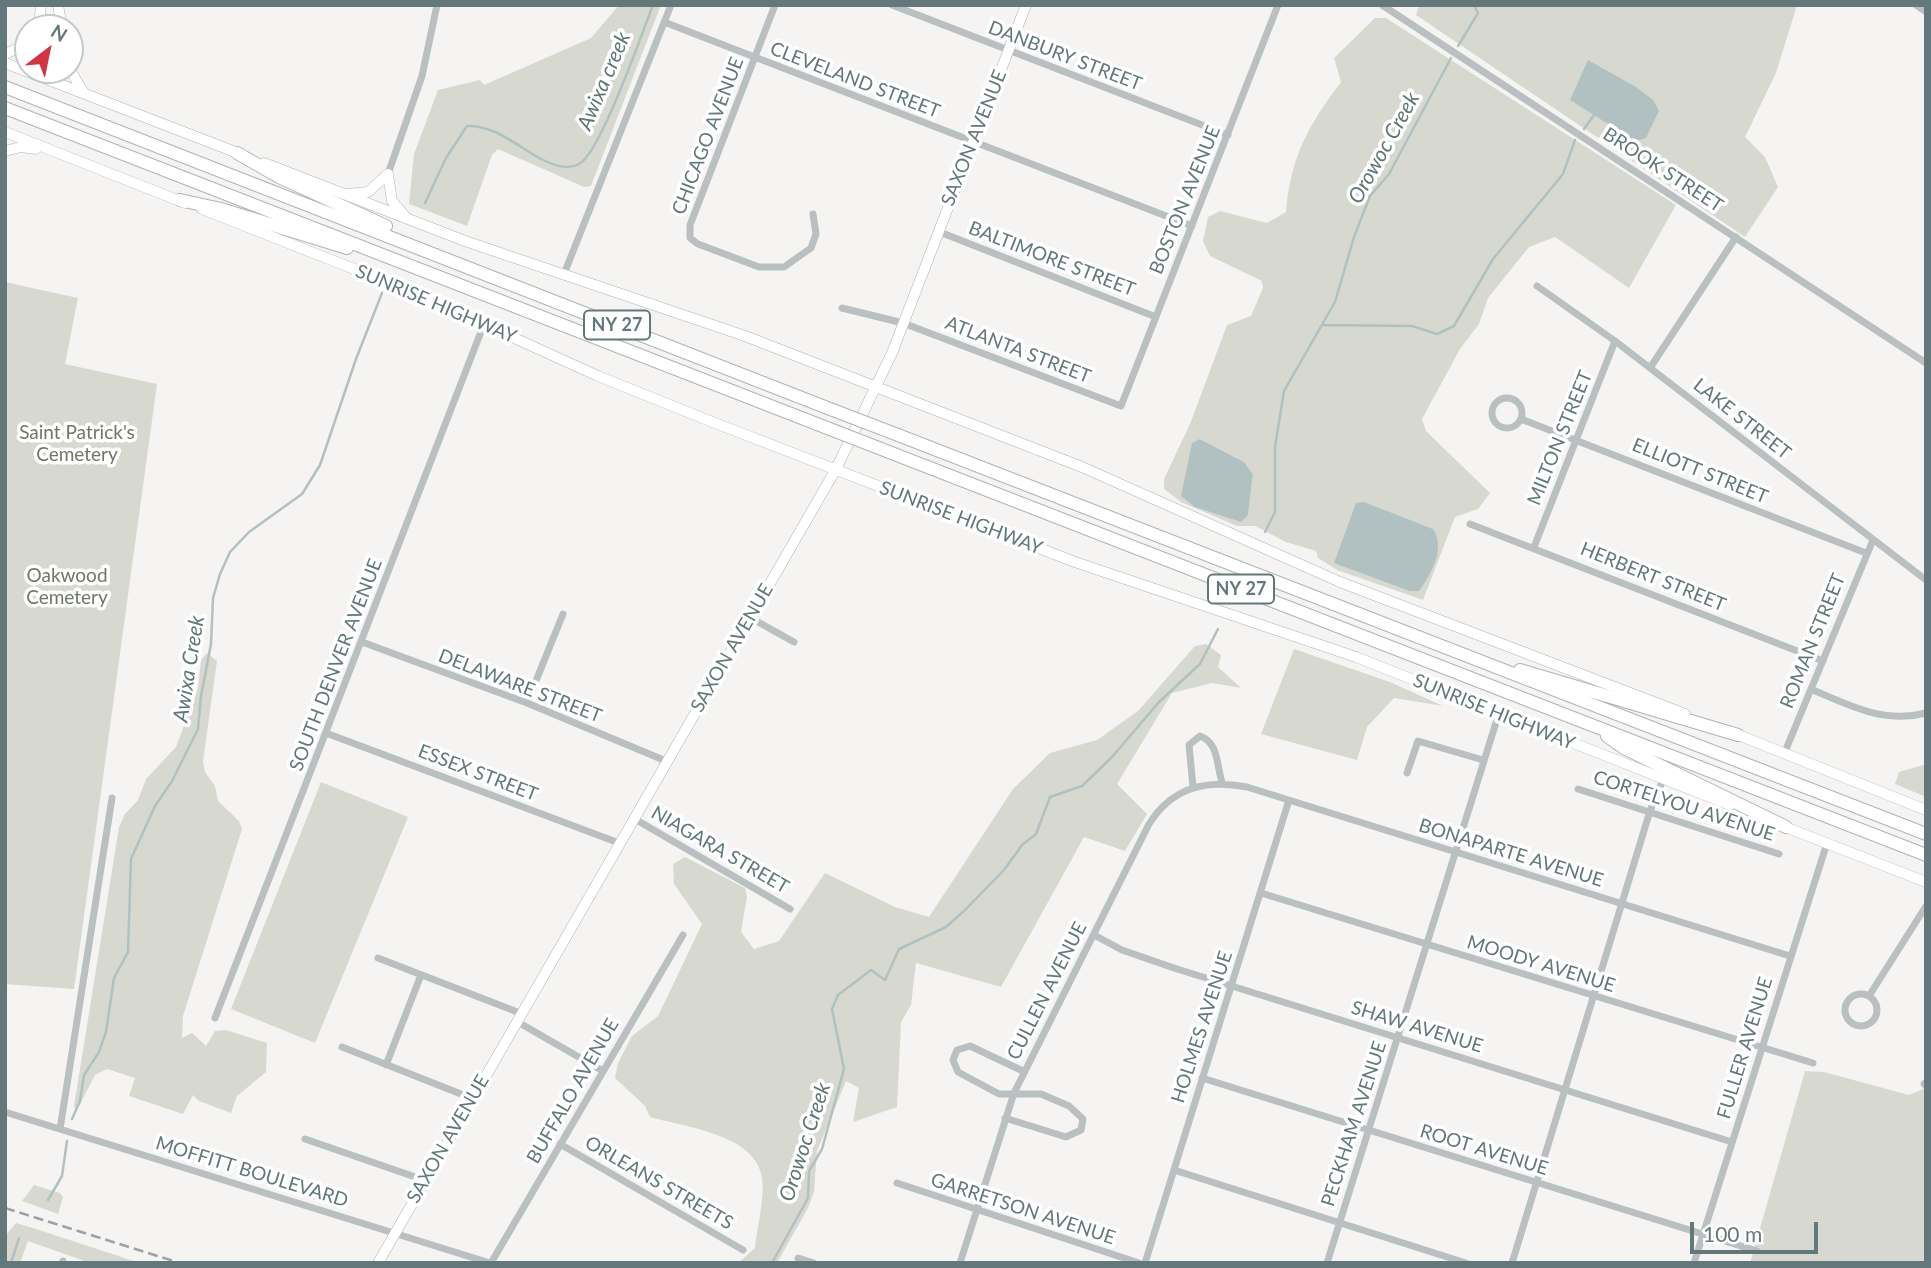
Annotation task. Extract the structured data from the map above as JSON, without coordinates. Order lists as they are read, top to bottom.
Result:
{
  "streets": {
    "highway": ["SUNRISE HIGHWAY", "NY 27"],
    "main road": ["SAXON AVENUE"],
    "street": [
      "DANBURY STREET",
      "CLEVELAND STREET",
      "CHICAGO AVENUE",
      "BROOK STREET",
      "BOSTON AVENUE",
      "BALTIMORE STREET",
      "ATLANTA STREET",
      "LAKE STREET",
      "MILTON STREET",
      "ELLIOTT STREET",
      "HERBERT STREET",
      "ROMAN STREET",
      "SOUTH DENVER AVENUE",
      "DELAWARE STREET",
      "ESSEX STREET",
      "CORTELYOU AVENUE",
      "NIAGARA STREET",
      "BONAPARTE AVENUE",
      "MOODY AVENUE",
      "CULLEN AVENUE",
      "HOLMES AVENUE",
      "SHAW AVENUE",
      "FULLER AVENUE",
      "BUFFALO AVENUE",
      "PECKHAM AVENUE",
      "ROOT AVENUE",
      "MOFFITT BOULEVARD",
      "ORLEANS STREETS",
      "GARRETSON AVENUE"
    ]
  },
  "crossings": [
    ["DANBURY STREET", "SAXON AVENUE"],
    ["DANBURY STREET", "BOSTON AVENUE"],
    ["CLEVELAND STREET", "CHICAGO AVENUE"],
    ["CLEVELAND STREET", "SAXON AVENUE"],
    ["CLEVELAND STREET", "BOSTON AVENUE"],
    ["SAXON AVENUE", "BALTIMORE STREET"],
    ["SAXON AVENUE", "SUNRISE HIGHWAY"],
    ["SAXON AVENUE", "ATLANTA STREET"],
    ["SAXON AVENUE", "DELAWARE STREET"],
    ["SAXON AVENUE", "ESSEX STREET"],
    ["SAXON AVENUE", "NIAGARA STREET"],
    ["SAXON AVENUE", "MOFFITT BOULEVARD"],
    ["BOSTON AVENUE", "BALTIMORE STREET"],
    ["BOSTON AVENUE", "ATLANTA STREET"],
    ["SUNRISE HIGHWAY", "SOUTH DENVER AVENUE"],
    ["SUNRISE HIGHWAY", "FULLER AVENUE"],
    ["SUNRISE HIGHWAY", "PECKHAM AVENUE"],
    ["LAKE STREET", "MILTON STREET"],
    ["LAKE STREET", "ROMAN STREET"],
    ["MILTON STREET", "ELLIOTT STREET"],
    ["MILTON STREET", "HERBERT STREET"],
    ["ELLIOTT STREET", "ROMAN STREET"],
    ["HERBERT STREET", "ROMAN STREET"],
    ["SOUTH DENVER AVENUE", "DELAWARE STREET"],
    ["SOUTH DENVER AVENUE", "ESSEX STREET"],
    ["BONAPARTE AVENUE", "CULLEN AVENUE"],
    ["BONAPARTE AVENUE", "HOLMES AVENUE"],
    ["BONAPARTE AVENUE", "FULLER AVENUE"],
    ["BONAPARTE AVENUE", "PECKHAM AVENUE"],
    ["MOODY AVENUE", "HOLMES AVENUE"],
    ["MOODY AVENUE", "FULLER AVENUE"],
    ["MOODY AVENUE", "PECKHAM AVENUE"],
    ["CULLEN AVENUE", "SHAW AVENUE"],
    ["CULLEN AVENUE", "GARRETSON AVENUE"],
    ["HOLMES AVENUE", "SHAW AVENUE"],
    ["HOLMES AVENUE", "ROOT AVENUE"],
    ["SHAW AVENUE", "FULLER AVENUE"],
    ["SHAW AVENUE", "PECKHAM AVENUE"],
    ["FULLER AVENUE", "ROOT AVENUE"],
    ["BUFFALO AVENUE", "MOFFITT BOULEVARD"],
    ["BUFFALO AVENUE", "ORLEANS STREETS"],
    ["PECKHAM AVENUE", "ROOT AVENUE"]
  ],
  "water": ["Awixa creek", "Orowoc Creek", "Awixa Creek"],
  "parks": ["Saint Patrick's Cemetery", "Oakwood Cemetery"],
  "scale_bar": "100 m",
  "north": "top right"
}
